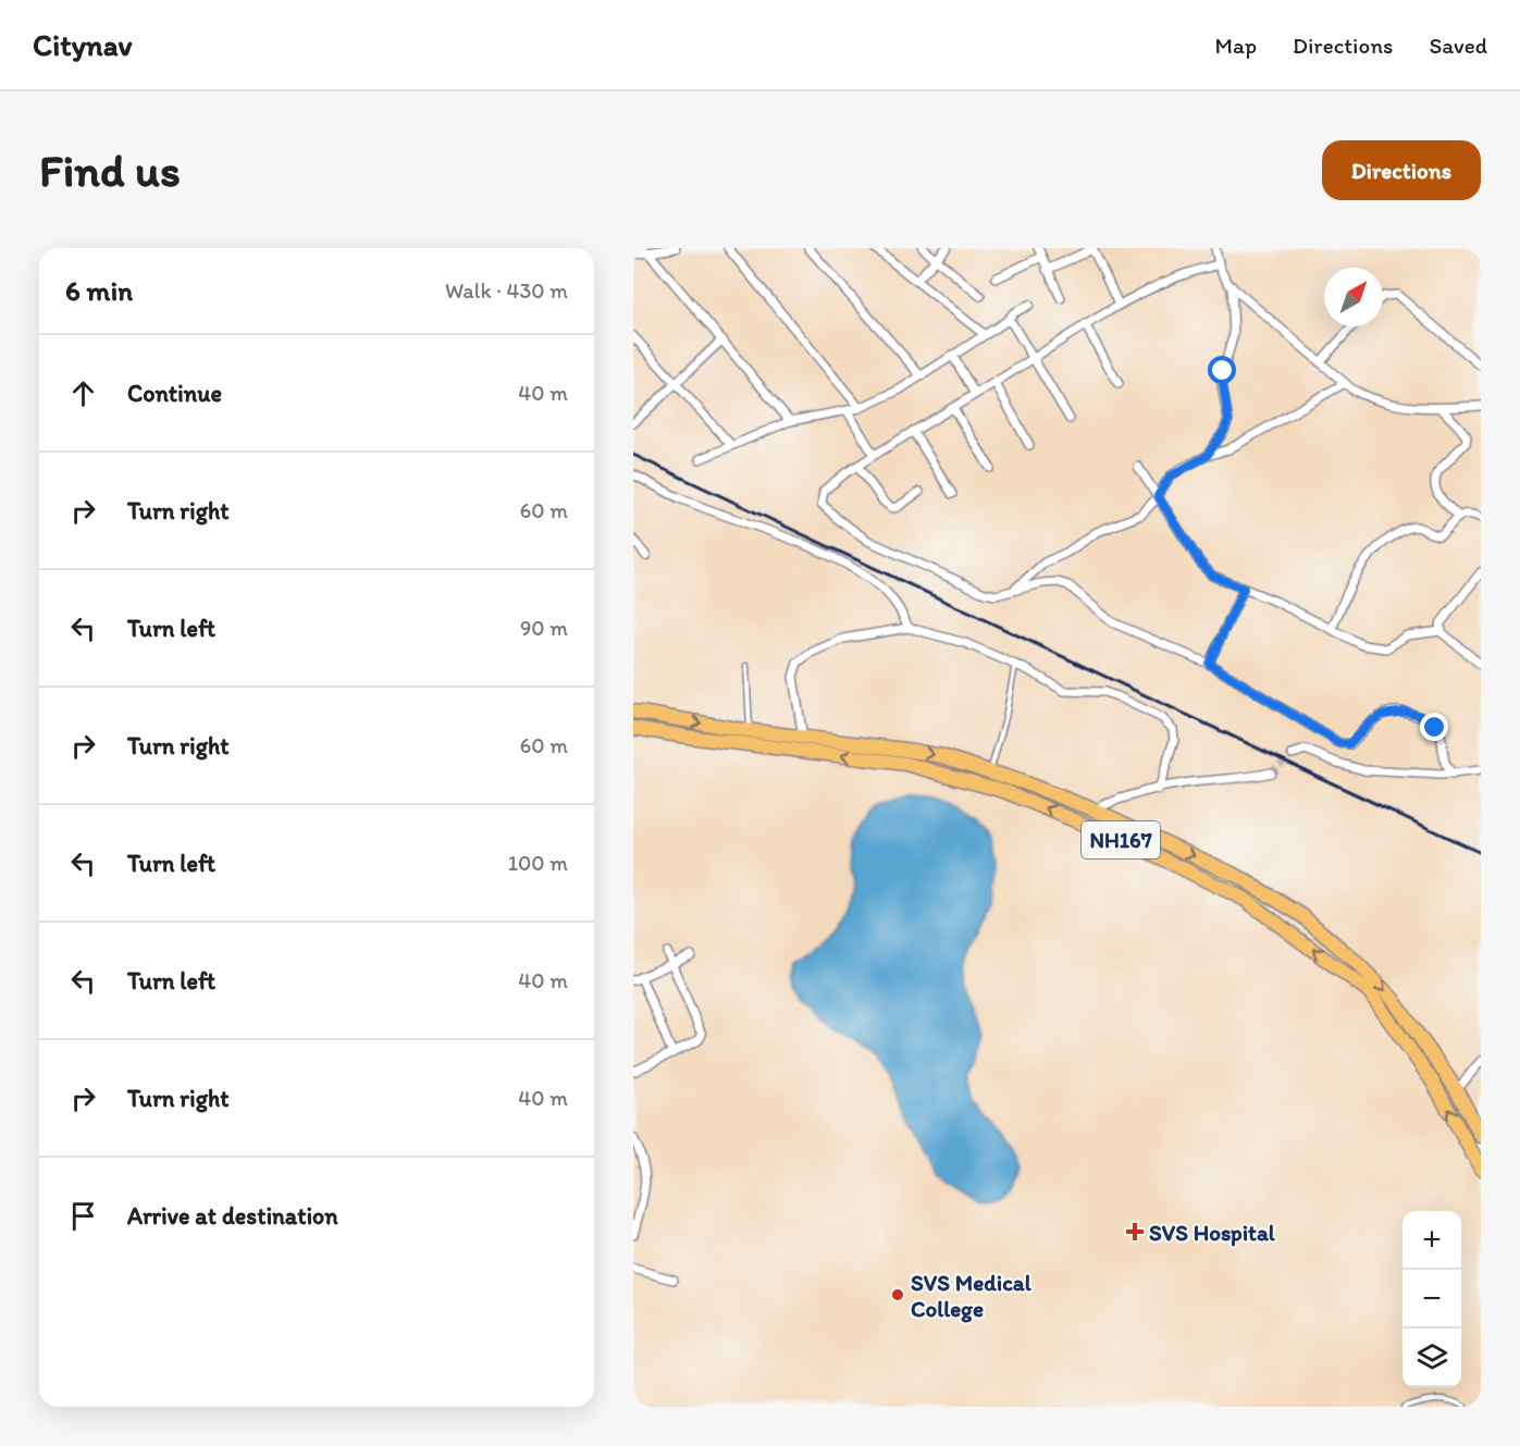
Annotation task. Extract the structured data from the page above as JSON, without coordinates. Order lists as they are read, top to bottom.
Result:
{
  "streets": {
    "highway": ["NH167"]
  },
  "places": {
    "health": ["SVS Hospital"],
    "other": ["SVS Medical College"]
  },
  "north": "top right",
  "page": {
    "header": "Citynav",
    "nav": ["Map", "Directions", "Saved"],
    "buttons": "Directions",
    "title": "Find us",
    "heading": ["6 min", "Walk · 430 m"],
    "list": [
      ["Continue", "40 m"],
      ["Turn right", "60 m"],
      ["Turn left", "90 m"],
      ["Turn right", "60 m"],
      ["Turn left", "100 m"],
      ["Turn left", "40 m"],
      ["Turn right", "40 m"],
      "Arrive at destination"
    ],
    "map_buttons": ["+", "−"]
  }
}
